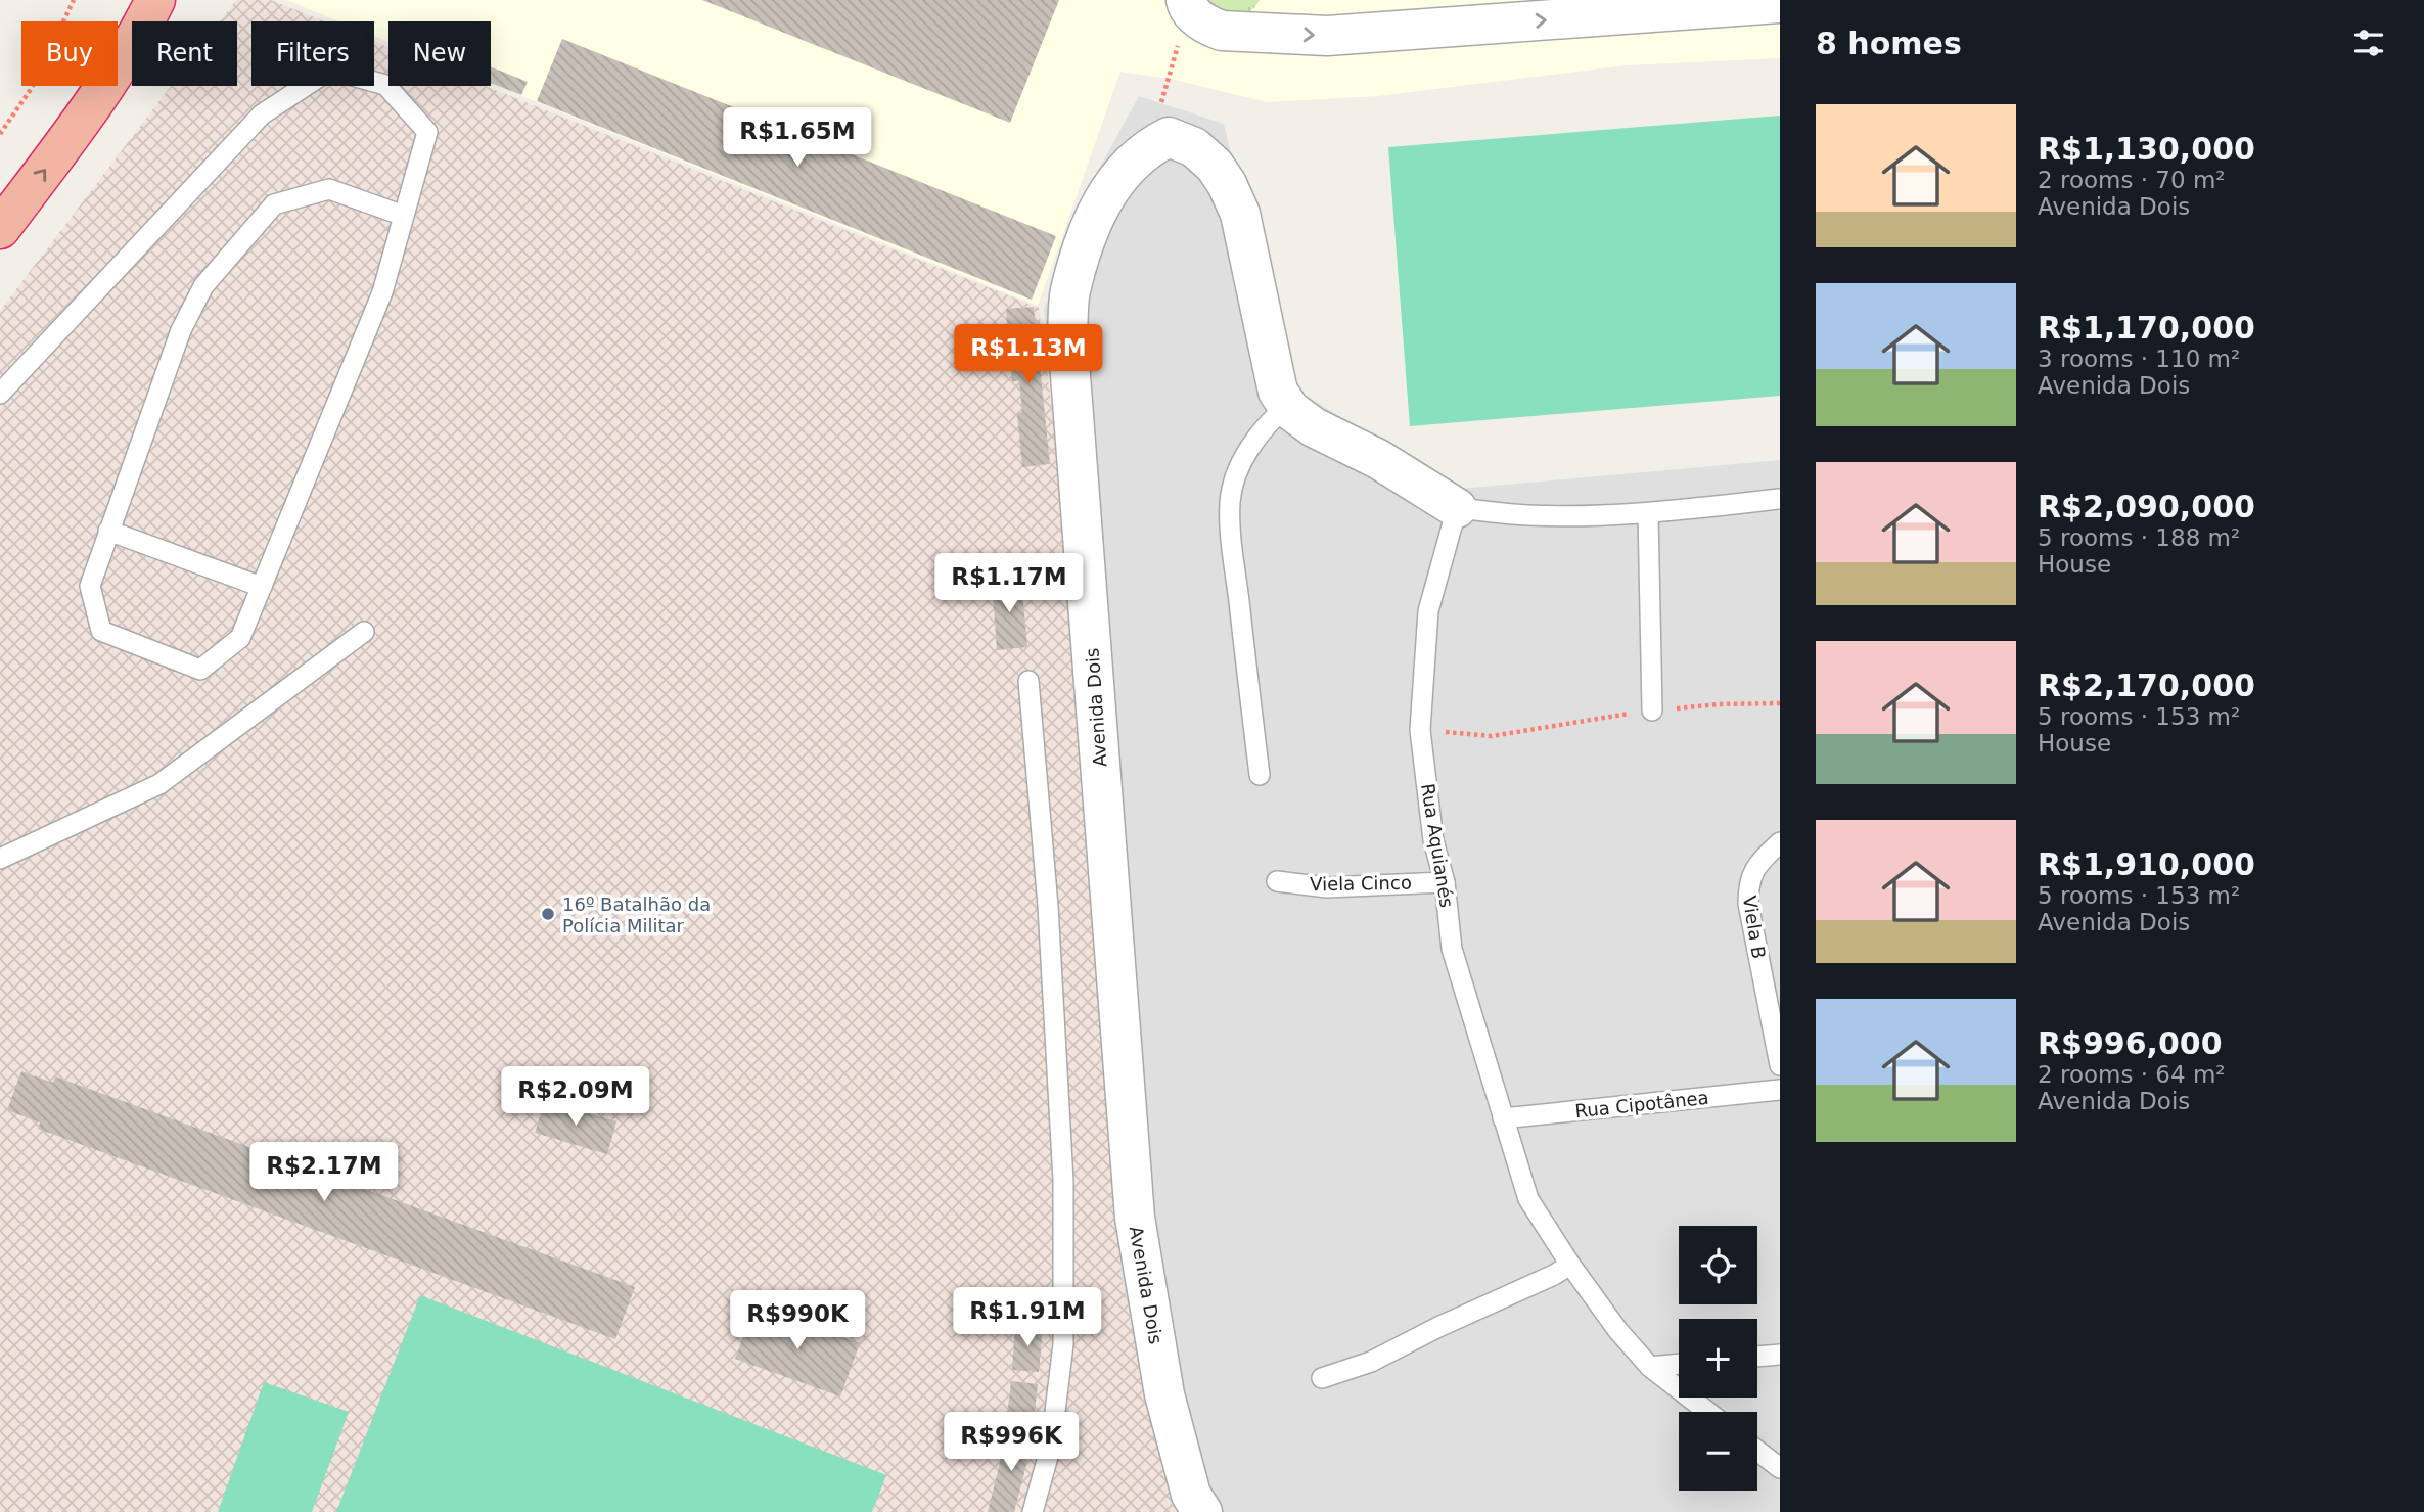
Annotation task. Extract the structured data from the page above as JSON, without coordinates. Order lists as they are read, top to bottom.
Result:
{
  "streets": {
    "street": ["Avenida Dois"],
    "lane": [
      "Rua Aquianés",
      "Viela Cinco",
      "Viela B",
      "Rua Cipotânea"
    ]
  },
  "crossings": [
    ["Rua Aquianés", "Viela Cinco"],
    ["Rua Aquianés", "Rua Cipotânea"]
  ],
  "places": ["16º Batalhão da Polícia Militar"],
  "page": {
    "heading": "8 homes",
    "chip": [
      "Buy",
      "Rent",
      "Filters",
      "New"
    ],
    "list": [
      {
        "name": "R$1,130,000",
        "note": "2 rooms · 70 m² · Avenida Dois"
      },
      {
        "name": "R$1,170,000",
        "note": "3 rooms · 110 m² · Avenida Dois"
      },
      {
        "name": "R$2,090,000",
        "note": "5 rooms · 188 m² · House"
      },
      {
        "name": "R$2,170,000",
        "note": "5 rooms · 153 m² · House"
      },
      {
        "name": "R$1,910,000",
        "note": "5 rooms · 153 m² · Avenida Dois"
      },
      {
        "name": "R$996,000",
        "note": "2 rooms · 64 m² · Avenida Dois"
      }
    ],
    "price": [
      "R$1.65M",
      "R$1.13M",
      "R$1.17M",
      "R$2.09M",
      "R$2.17M",
      "R$1.91M",
      "R$990K",
      "R$996K"
    ],
    "map_buttons": ["+", "−"]
  }
}
